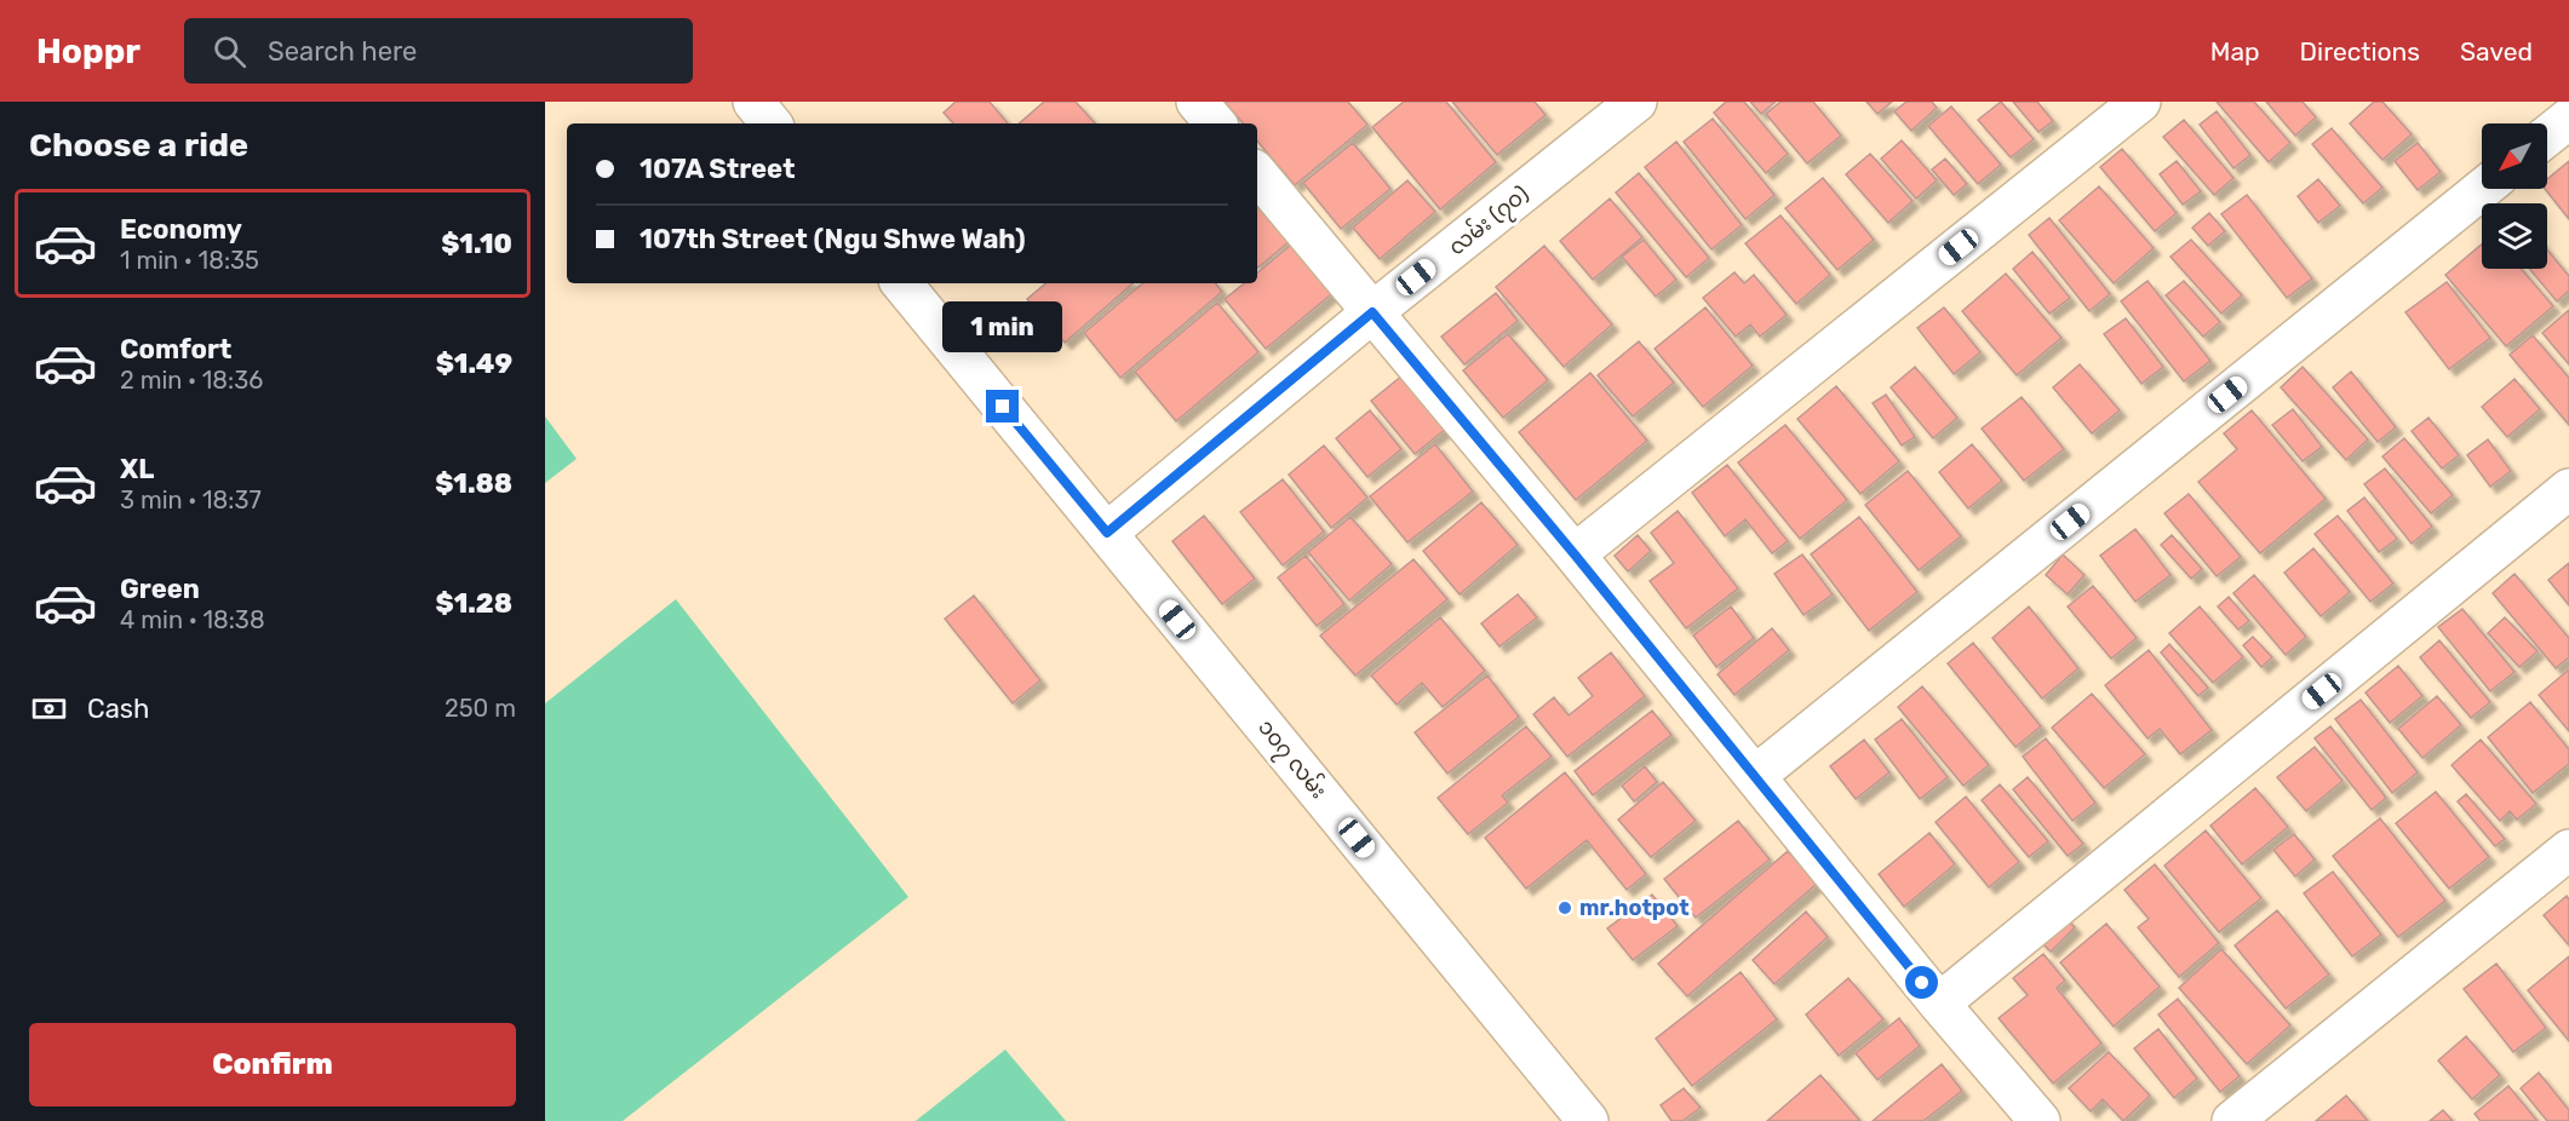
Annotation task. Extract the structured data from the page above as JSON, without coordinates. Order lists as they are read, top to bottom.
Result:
{
  "streets": {
    "street": ["လမ်း (၇၀)", "၁၀၇ လမ်း"]
  },
  "crossings": [
    ["လမ်း (၇၀)", "၁၀၇ လမ်း"]
  ],
  "places": ["mr.hotpot"],
  "north": "bottom left",
  "page": {
    "header": "Hoppr",
    "search": "Search here",
    "nav": ["Map", "Directions", "Saved"],
    "heading": "Choose a ride",
    "banner": ["107A Street", "107th Street (Ngu Shwe Wah)"],
    "list": [
      {
        "name": "Economy",
        "note": "1 min · 18:35",
        "value": "$1.10"
      },
      {
        "name": "Comfort",
        "note": "2 min · 18:36",
        "value": "$1.49"
      },
      {
        "name": "XL",
        "note": "3 min · 18:37",
        "value": "$1.88"
      },
      {
        "name": "Green",
        "note": "4 min · 18:38",
        "value": "$1.28"
      }
    ],
    "bubble": "1 min",
    "pay": ["Cash", "250 m"],
    "buttons": "Confirm"
  }
}
